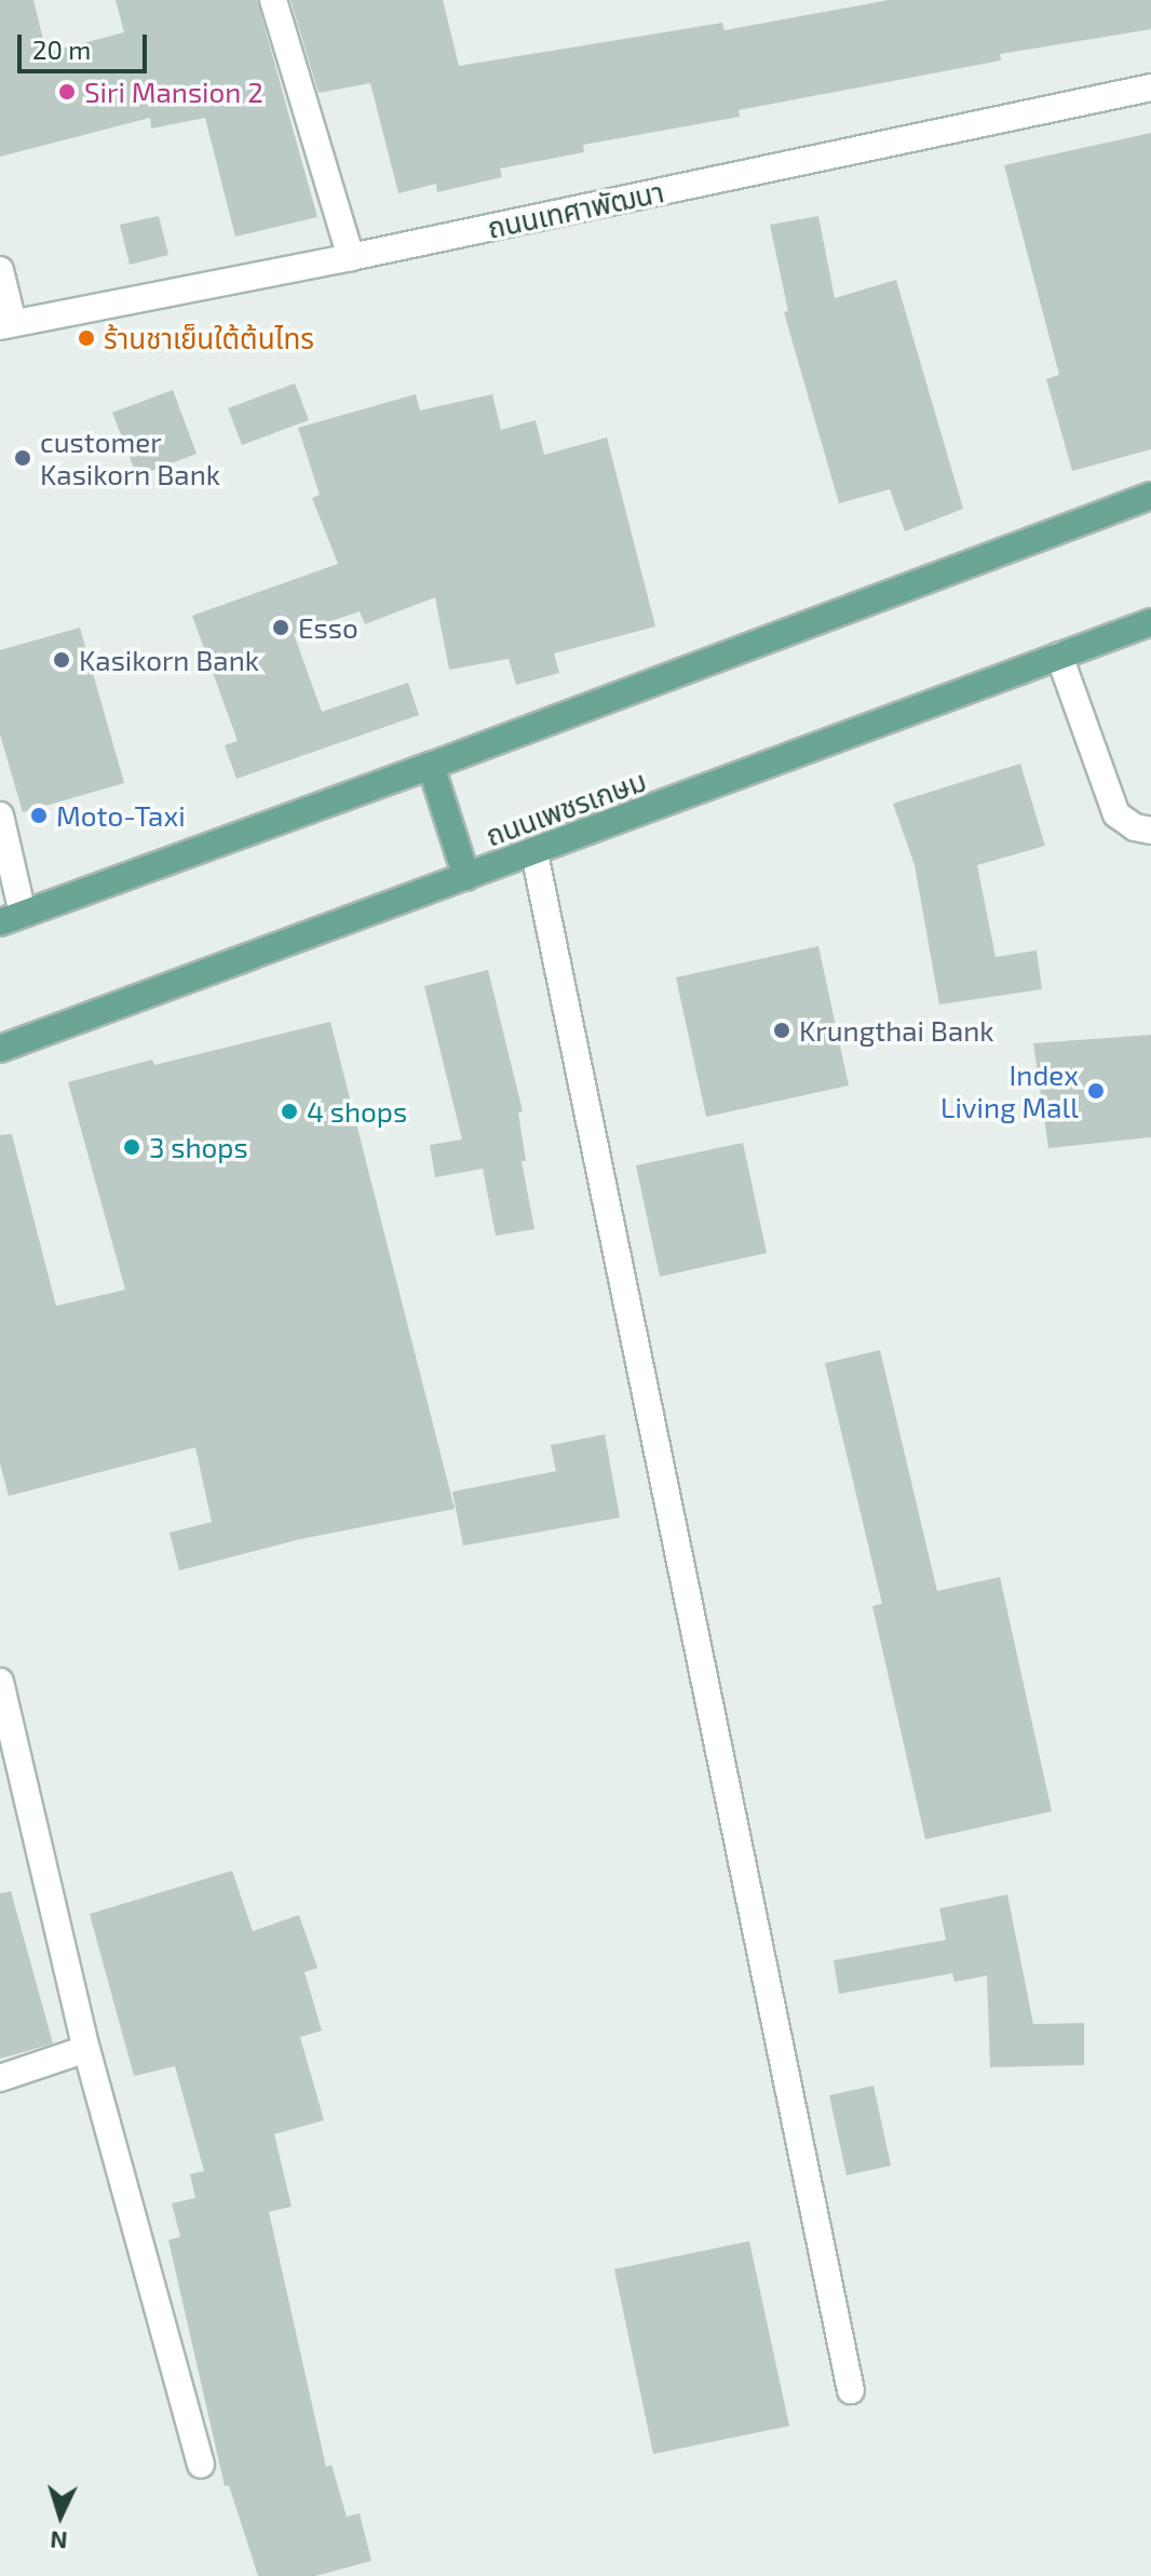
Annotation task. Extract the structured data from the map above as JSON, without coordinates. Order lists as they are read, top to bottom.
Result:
{
  "streets": {
    "main road": ["ถนนเพชรเกษม"],
    "street": ["ถนนเทศาพัฒนา"]
  },
  "places": [
    "Siri Mansion 2",
    "ร้านชาเย็นใต้ต้นไทร",
    "customer Kasikorn Bank",
    "Esso",
    "Kasikorn Bank",
    "Moto-Taxi",
    "Krungthai Bank",
    "Index Living Mall",
    "4 shops",
    "3 shops"
  ],
  "scale_bar": "20 m",
  "north": "bottom"
}
